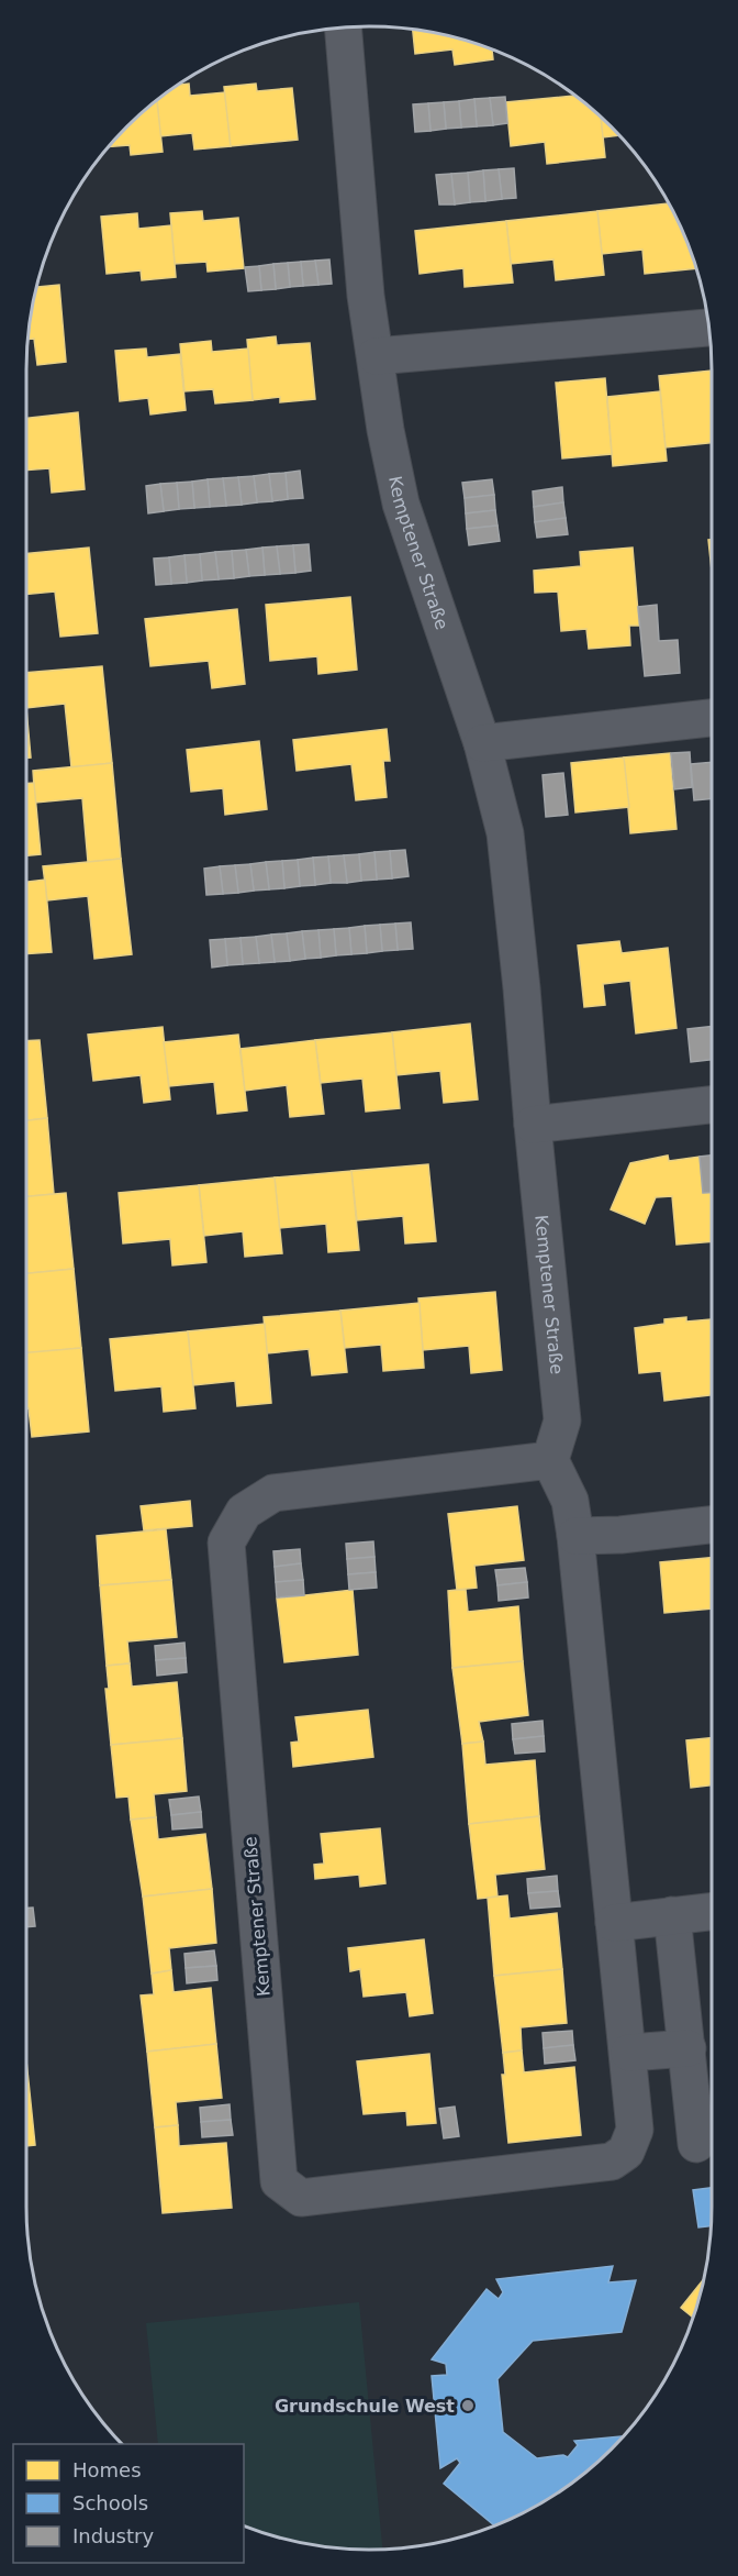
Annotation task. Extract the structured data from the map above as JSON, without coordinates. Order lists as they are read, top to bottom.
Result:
{
  "streets": {
    "street": ["Kemptener Straße"]
  },
  "places": ["Grundschule West"],
  "legend": ["Homes", "Schools", "Industry"]
}
